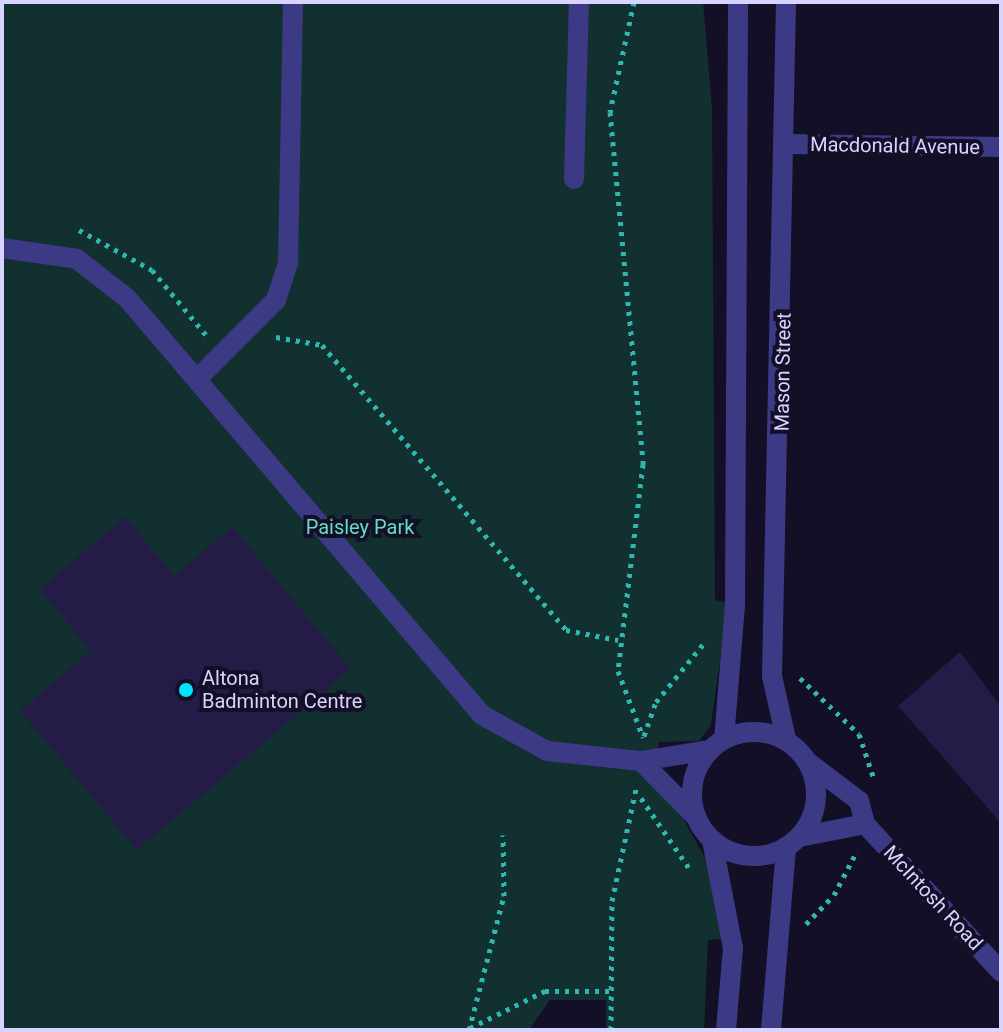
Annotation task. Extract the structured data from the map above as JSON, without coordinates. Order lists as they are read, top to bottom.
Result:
{
  "streets": {
    "street": ["Macdonald Avenue", "Mason Street", "McIntosh Road"]
  },
  "crossings": [
    ["Macdonald Avenue", "Mason Street"],
    ["Mason Street", "McIntosh Road"]
  ],
  "parks": ["Paisley Park"],
  "places": ["Altona Badminton Centre"]
}
